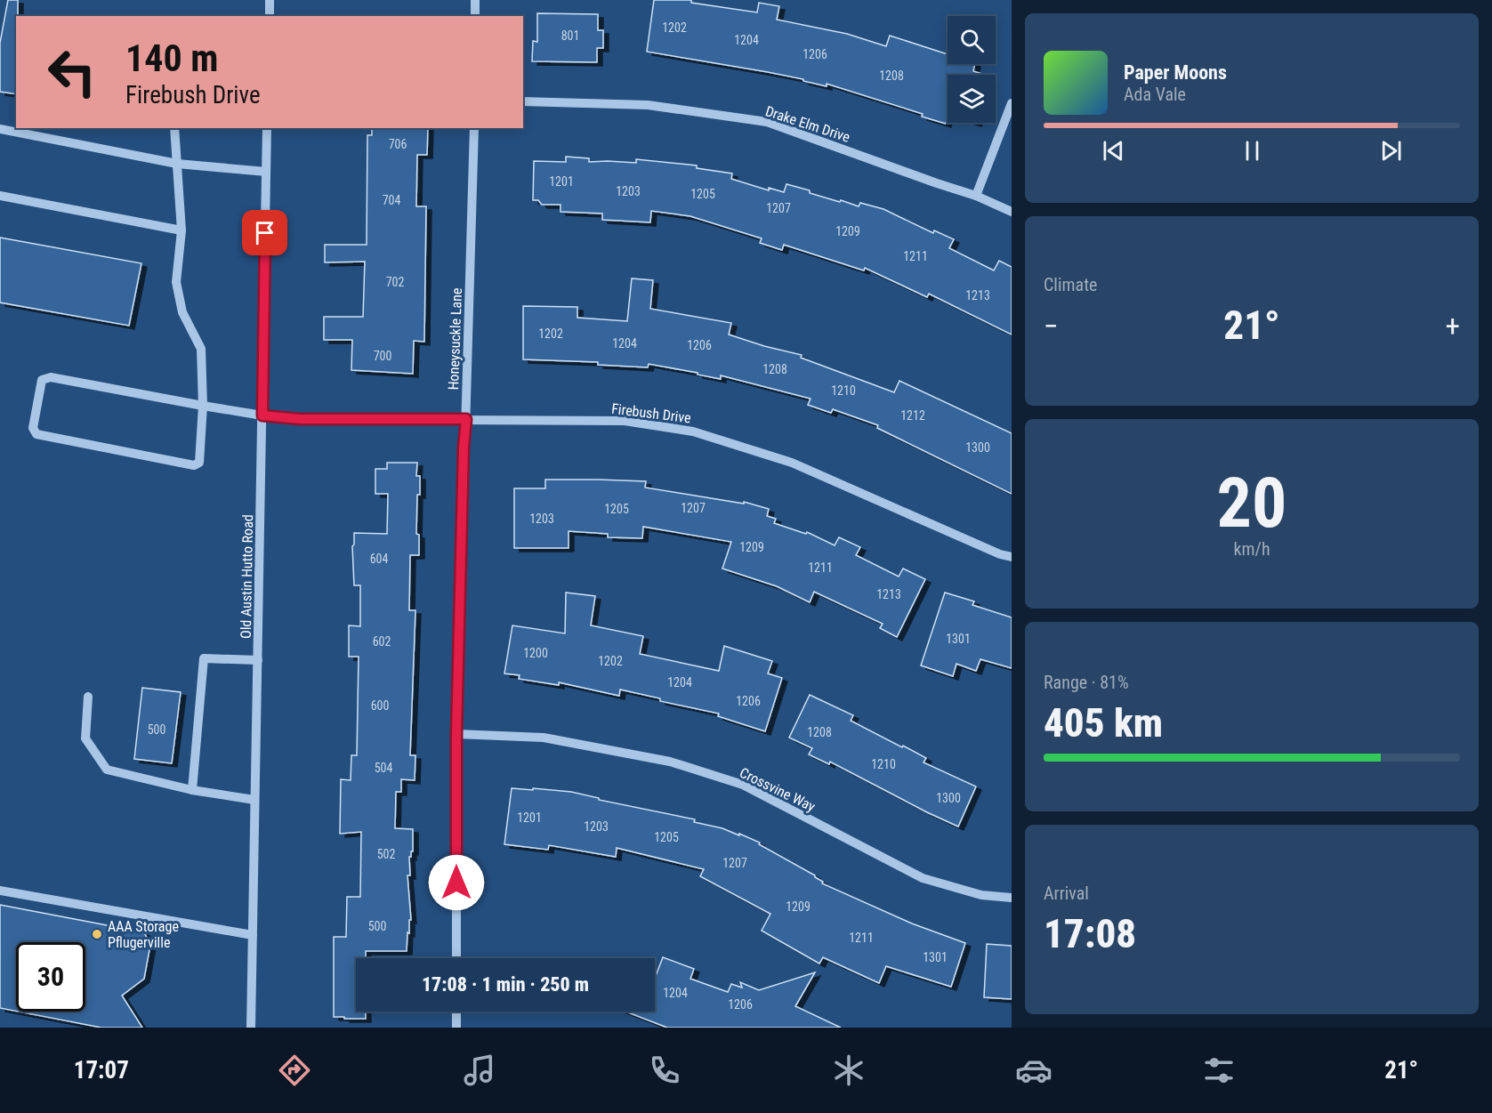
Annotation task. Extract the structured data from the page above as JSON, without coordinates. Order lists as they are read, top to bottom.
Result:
{
  "streets": {
    "street": [
      "Drake Elm Drive",
      "Honeysuckle Lane",
      "Firebush Drive",
      "Old Austin Hutto Road",
      "Crossvine Way"
    ]
  },
  "crossings": [
    ["Honeysuckle Lane", "Firebush Drive"],
    ["Honeysuckle Lane", "Crossvine Way"],
    ["Firebush Drive", "Old Austin Hutto Road"]
  ],
  "places": ["AAA Storage Pflugerville"],
  "house_numbers": [
    "1202",
    "801",
    "1204",
    "1206",
    "1208",
    "706",
    "1201",
    "1203",
    "1205",
    "704",
    "1207",
    "1209",
    "1211",
    "702",
    "1213",
    "1202",
    "1204",
    "1206",
    "700",
    "1208",
    "1210",
    "1212",
    "1300",
    "1207",
    "1205",
    "1203",
    "1209",
    "604",
    "1211",
    "1213",
    "1301",
    "602",
    "1200",
    "1202",
    "1204",
    "1206",
    "600",
    "500",
    "1208",
    "1210",
    "504",
    "1300",
    "1201",
    "1203",
    "1205",
    "502",
    "1207",
    "1209",
    "500",
    "1211",
    "1301",
    "1204",
    "1206"
  ],
  "page": {
    "turn": ["140 m", "Firebush Drive"],
    "song": ["Paper Moons", "Ada Vale"],
    "tile": [
      "Climate",
      ["20", "km/h"],
      ["Range · 81%", "405 km"],
      ["Arrival", "17:08"]
    ],
    "heat": ["−", "21°", "+"],
    "limit": "30",
    "trip": "17:08 · 1 min · 250 m",
    "tabs": ["17:07", "21°"]
  }
}
